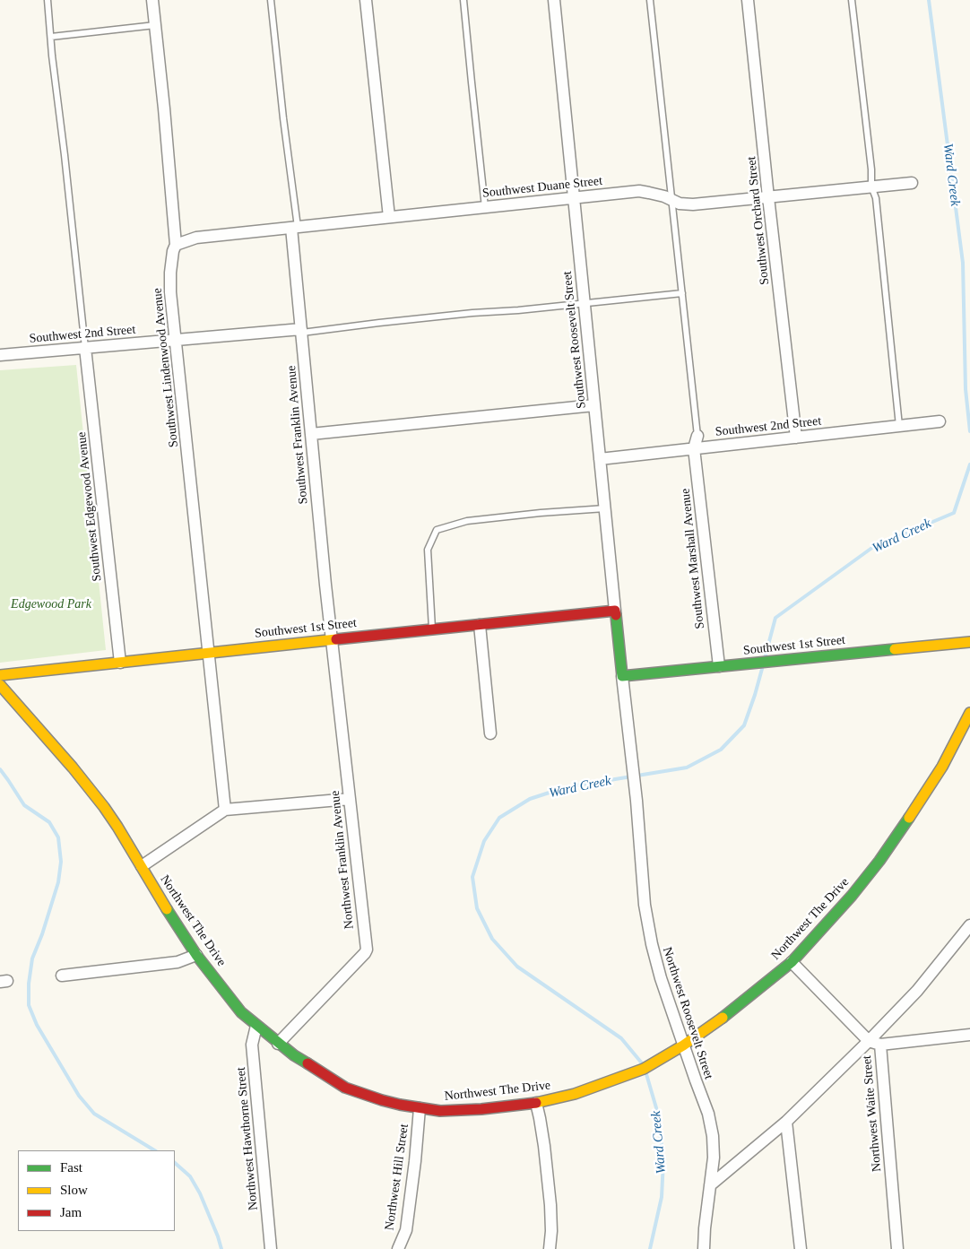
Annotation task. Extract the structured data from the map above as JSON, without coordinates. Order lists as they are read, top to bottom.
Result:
{
  "streets": {
    "street": [
      "Southwest Duane Street",
      "Southwest Orchard Street",
      "Southwest 2nd Street",
      "Southwest Roosevelt Street",
      "Southwest Lindenwood Avenue",
      "Southwest Franklin Avenue",
      "Southwest Edgewood Avenue",
      "Southwest Marshall Avenue",
      "Southwest 1st Street",
      "Northwest Franklin Avenue",
      "Northwest The Drive",
      "Northwest Roosevelt Street",
      "Northwest Waite Street",
      "Northwest Hawthorne Street",
      "Northwest Hill Street"
    ]
  },
  "crossings": [
    ["Southwest Duane Street", "Southwest Orchard Street"],
    ["Southwest Duane Street", "Southwest Roosevelt Street"],
    ["Southwest Duane Street", "Southwest Lindenwood Avenue"],
    ["Southwest Duane Street", "Southwest Franklin Avenue"],
    ["Southwest Orchard Street", "Southwest 2nd Street"],
    ["Southwest 2nd Street", "Southwest Roosevelt Street"],
    ["Southwest 2nd Street", "Southwest Lindenwood Avenue"],
    ["Southwest 2nd Street", "Southwest Franklin Avenue"],
    ["Southwest 2nd Street", "Southwest Edgewood Avenue"],
    ["Southwest 2nd Street", "Southwest Marshall Avenue"],
    ["Southwest Roosevelt Street", "Southwest 1st Street"],
    ["Southwest Roosevelt Street", "Northwest Roosevelt Street"],
    ["Southwest Lindenwood Avenue", "Southwest 1st Street"],
    ["Southwest Franklin Avenue", "Southwest 1st Street"],
    ["Southwest Franklin Avenue", "Northwest Franklin Avenue"],
    ["Southwest Edgewood Avenue", "Southwest 1st Street"],
    ["Southwest Marshall Avenue", "Southwest 1st Street"],
    ["Southwest 1st Street", "Northwest Franklin Avenue"],
    ["Southwest 1st Street", "Northwest Roosevelt Street"],
    ["Northwest Franklin Avenue", "Northwest The Drive"],
    ["Northwest The Drive", "Northwest Roosevelt Street"],
    ["Northwest The Drive", "Northwest Waite Street"],
    ["Northwest The Drive", "Northwest Hawthorne Street"],
    ["Northwest The Drive", "Northwest Hill Street"]
  ],
  "water": ["Ward Creek"],
  "parks": ["Edgewood Park"],
  "legend": ["Fast", "Slow", "Jam"]
}
